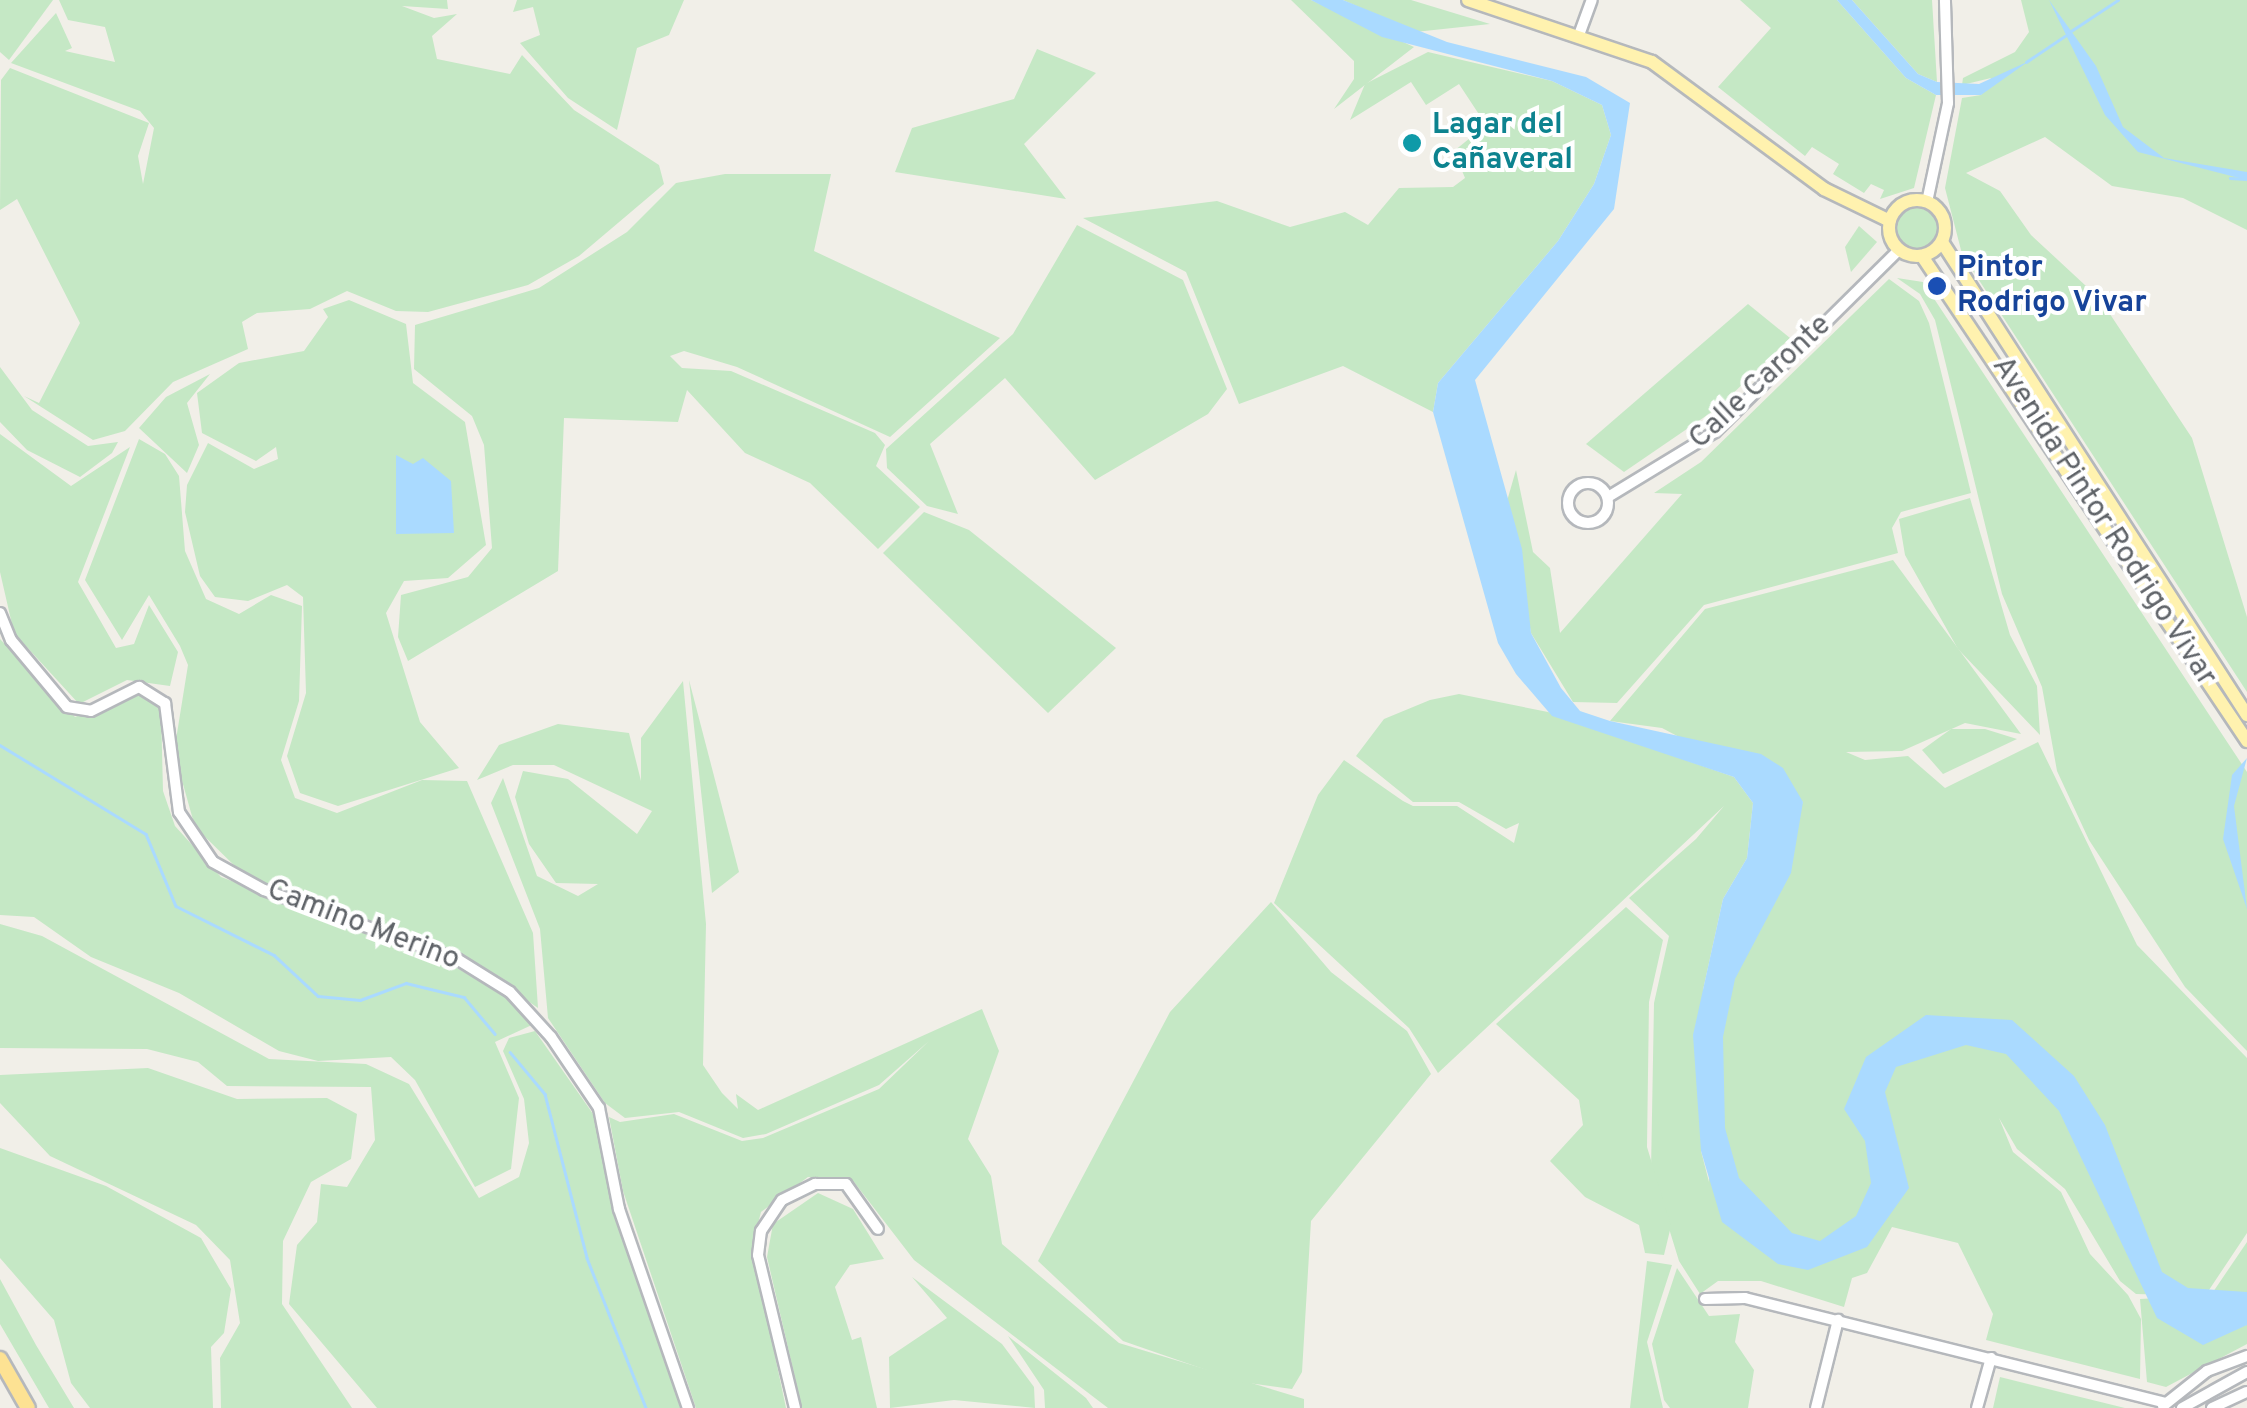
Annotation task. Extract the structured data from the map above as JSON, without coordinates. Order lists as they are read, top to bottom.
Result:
{
  "streets": {
    "main road": ["Avenida Pintor Rodrigo Vivar"],
    "street": ["Calle Caronte", "Camino Merino"]
  },
  "crossings": [
    ["Calle Caronte", "Avenida Pintor Rodrigo Vivar"]
  ],
  "places": ["Lagar del Cañaveral", "Pintor Rodrigo Vivar"]
}
